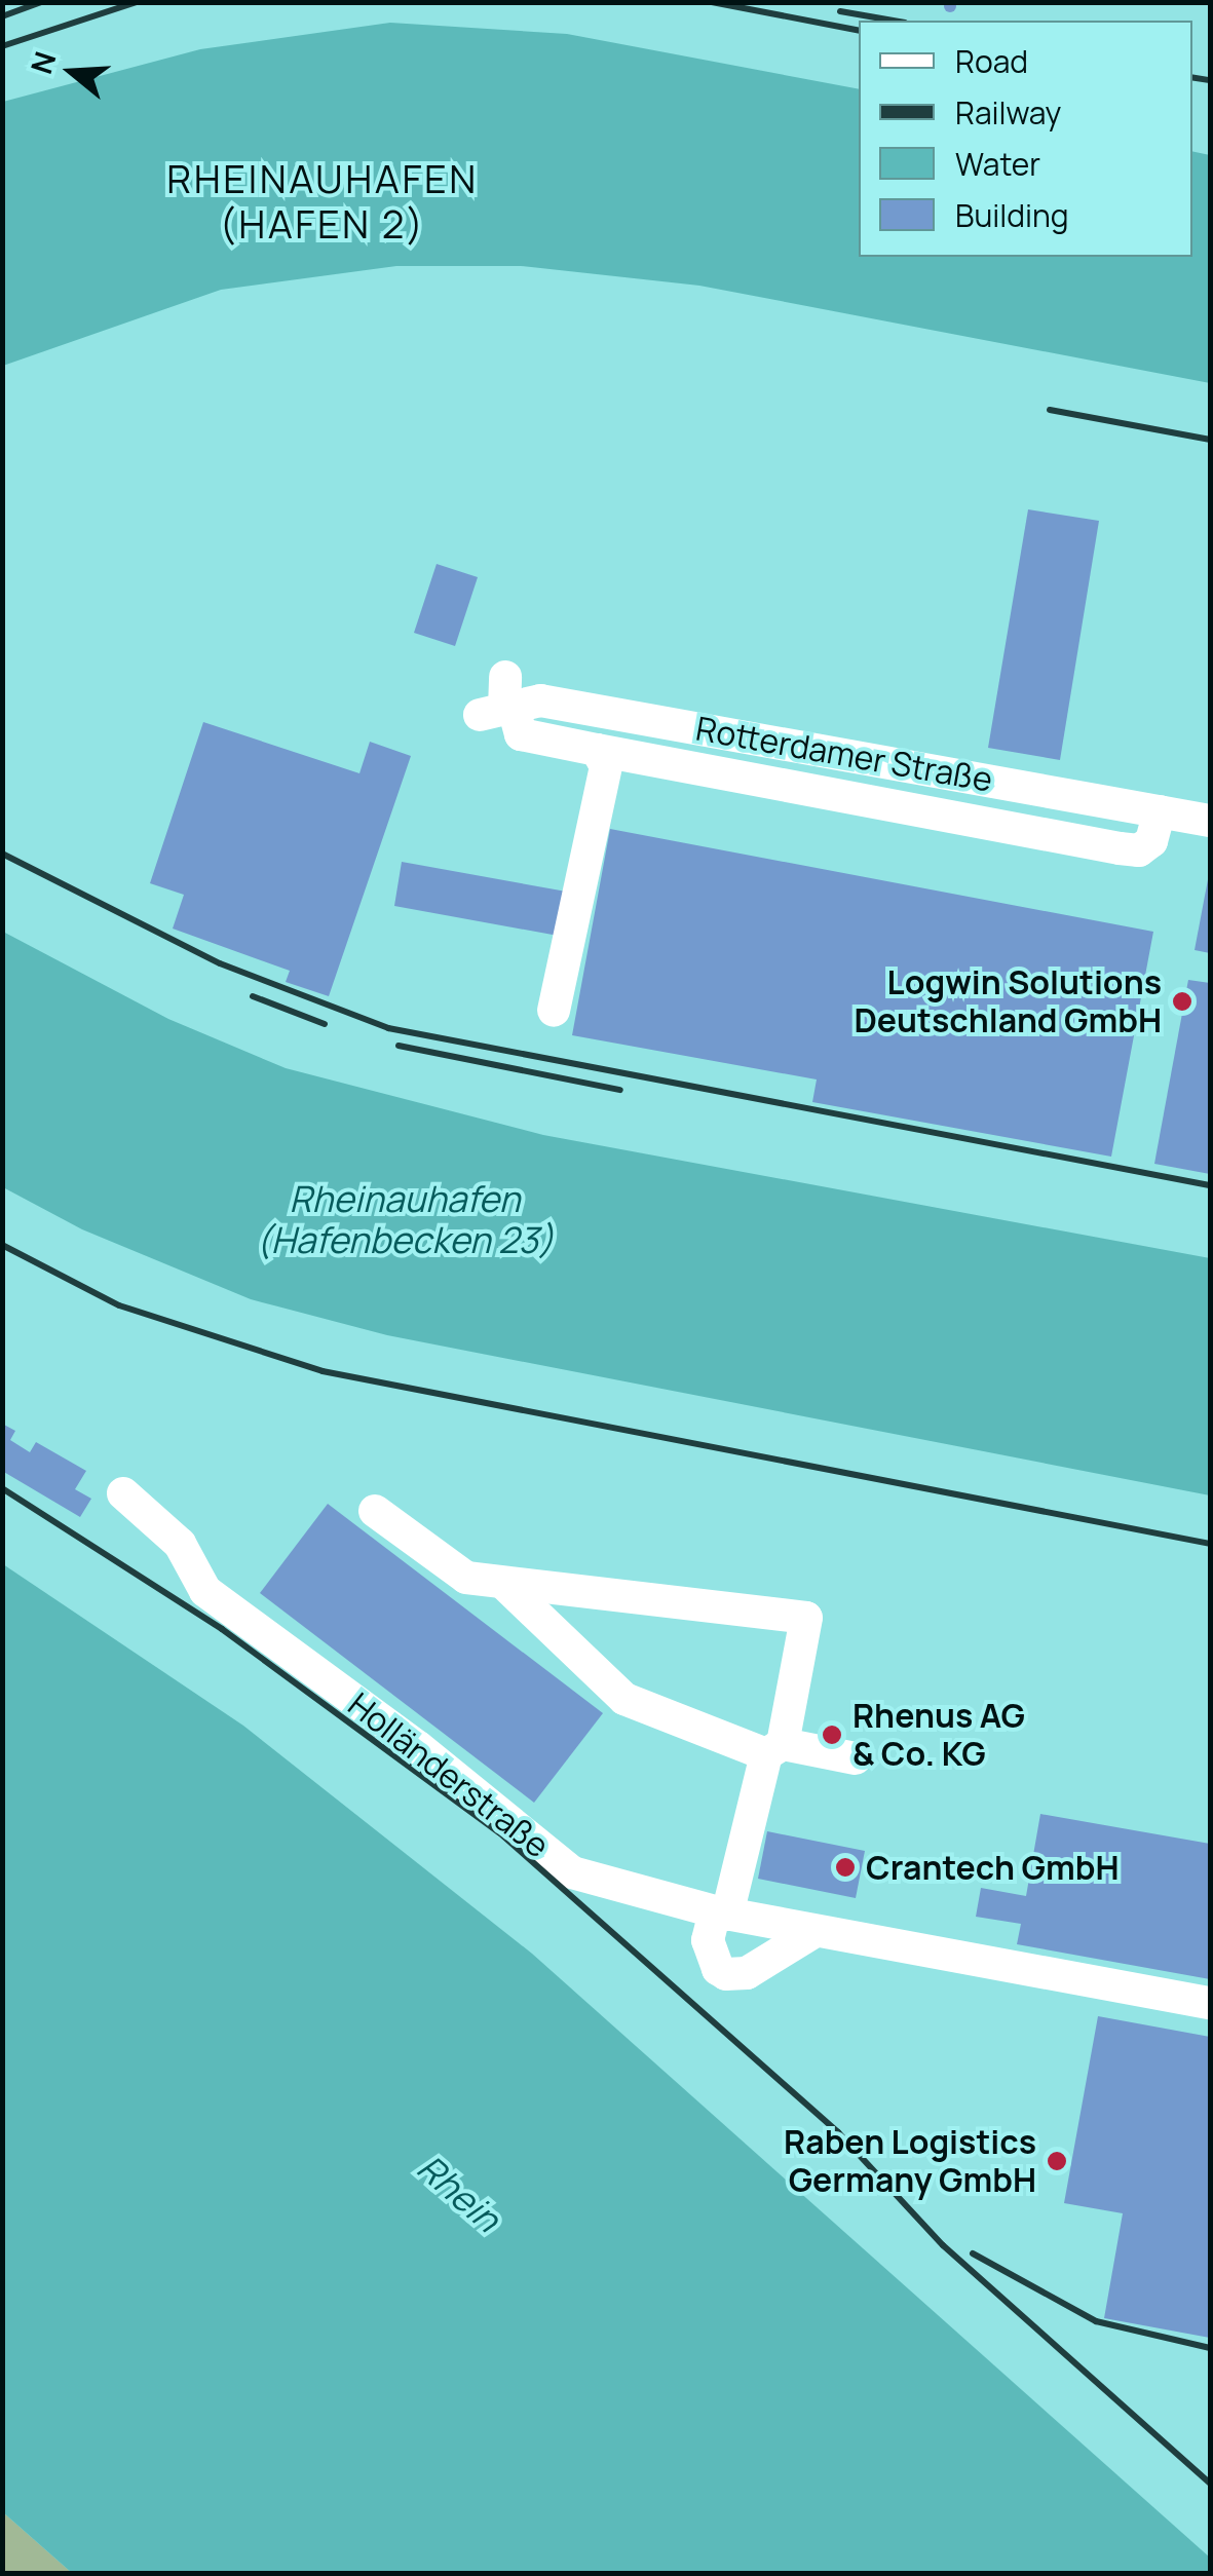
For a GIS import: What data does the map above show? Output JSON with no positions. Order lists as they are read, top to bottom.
{
  "streets": {
    "street": ["Rotterdamer Straße", "Holländerstraße"]
  },
  "districts": ["RHEINAUHAFEN (HAFEN 2)"],
  "water": ["Rheinauhafen (Hafenbecken 23)", "Rhein"],
  "places": [
    "Logwin Solutions Deutschland GmbH",
    "Rhenus AG & Co. KG",
    "Crantech GmbH",
    "Raben Logistics Germany GmbH"
  ],
  "legend": [
    "Road",
    "Railway",
    "Water",
    "Building"
  ],
  "north": "left"
}
